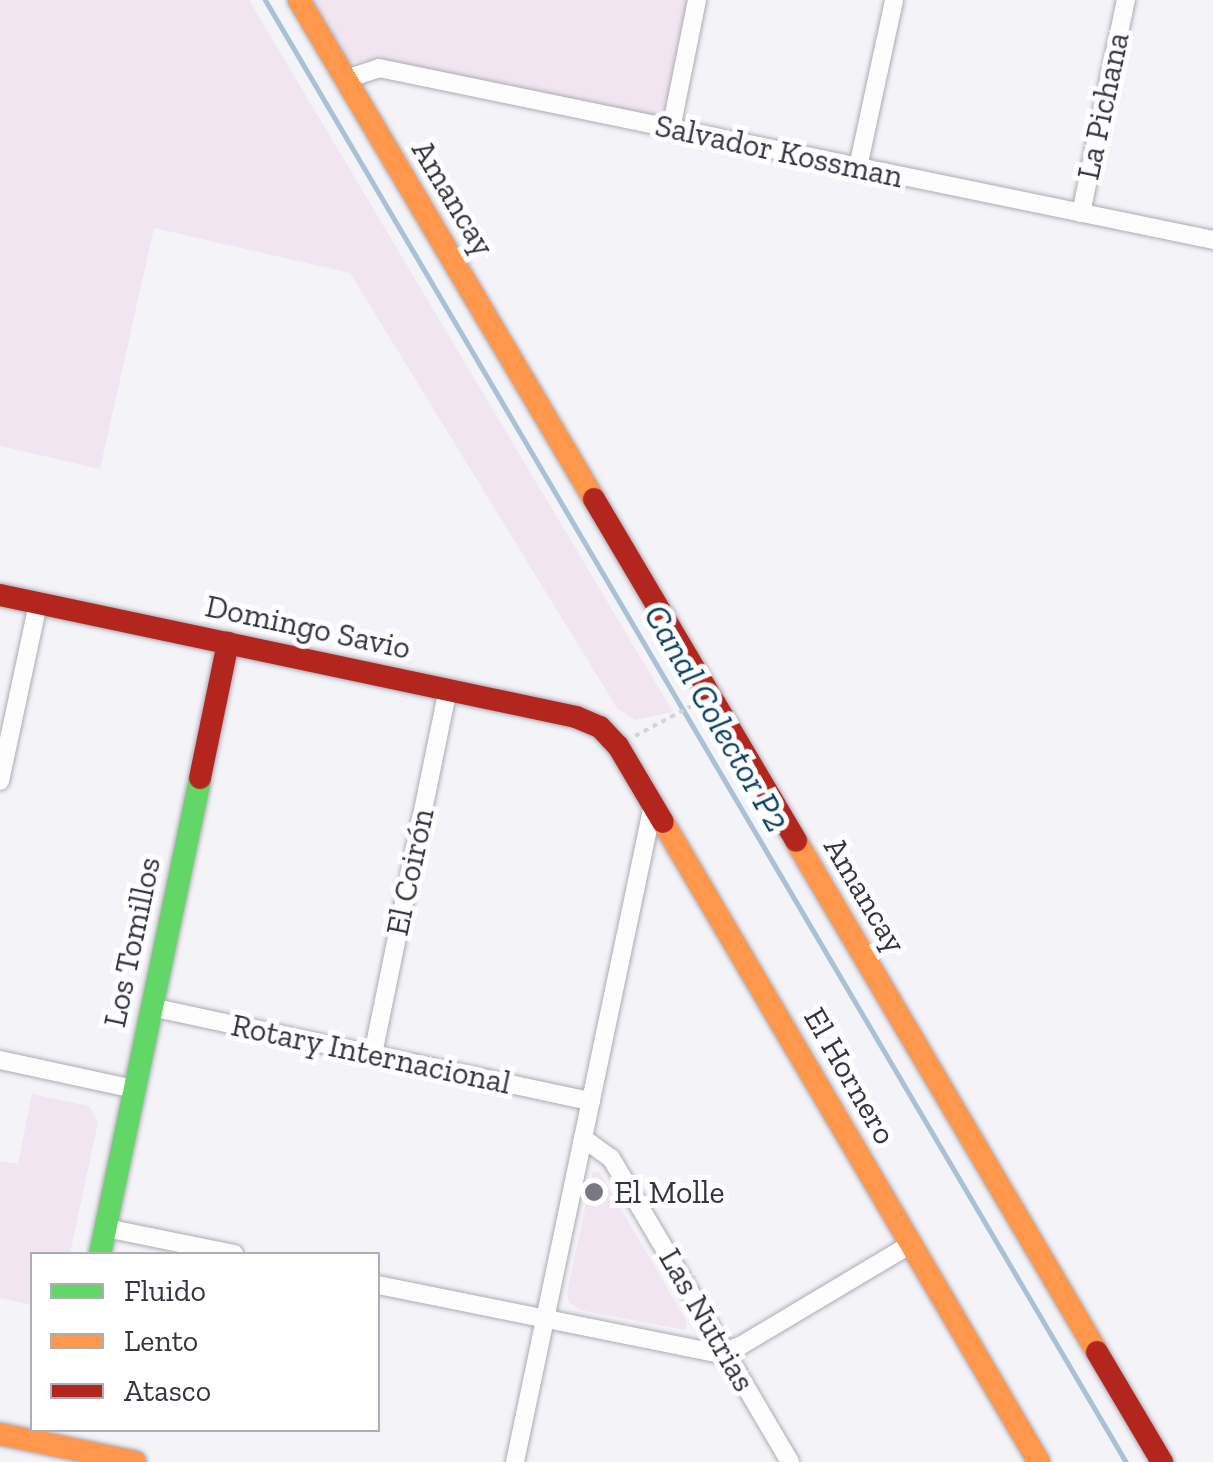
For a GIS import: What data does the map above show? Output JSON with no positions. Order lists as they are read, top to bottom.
{
  "streets": {
    "street": [
      "La Pichana",
      "Salvador Kossman",
      "Amancay",
      "Domingo Savio",
      "El Coirón",
      "Los Tomillos",
      "Rotary Internacional",
      "El Hornero",
      "Las Nutrias"
    ]
  },
  "crossings": [
    ["La Pichana", "Salvador Kossman"],
    ["Salvador Kossman", "Amancay"],
    ["Domingo Savio", "El Coirón"],
    ["Domingo Savio", "Los Tomillos"],
    ["Domingo Savio", "El Hornero"],
    ["El Coirón", "Rotary Internacional"],
    ["Los Tomillos", "Rotary Internacional"]
  ],
  "water": ["Canal Colector P2"],
  "places": ["El Molle"],
  "legend": ["Fluido", "Lento", "Atasco"]
}
